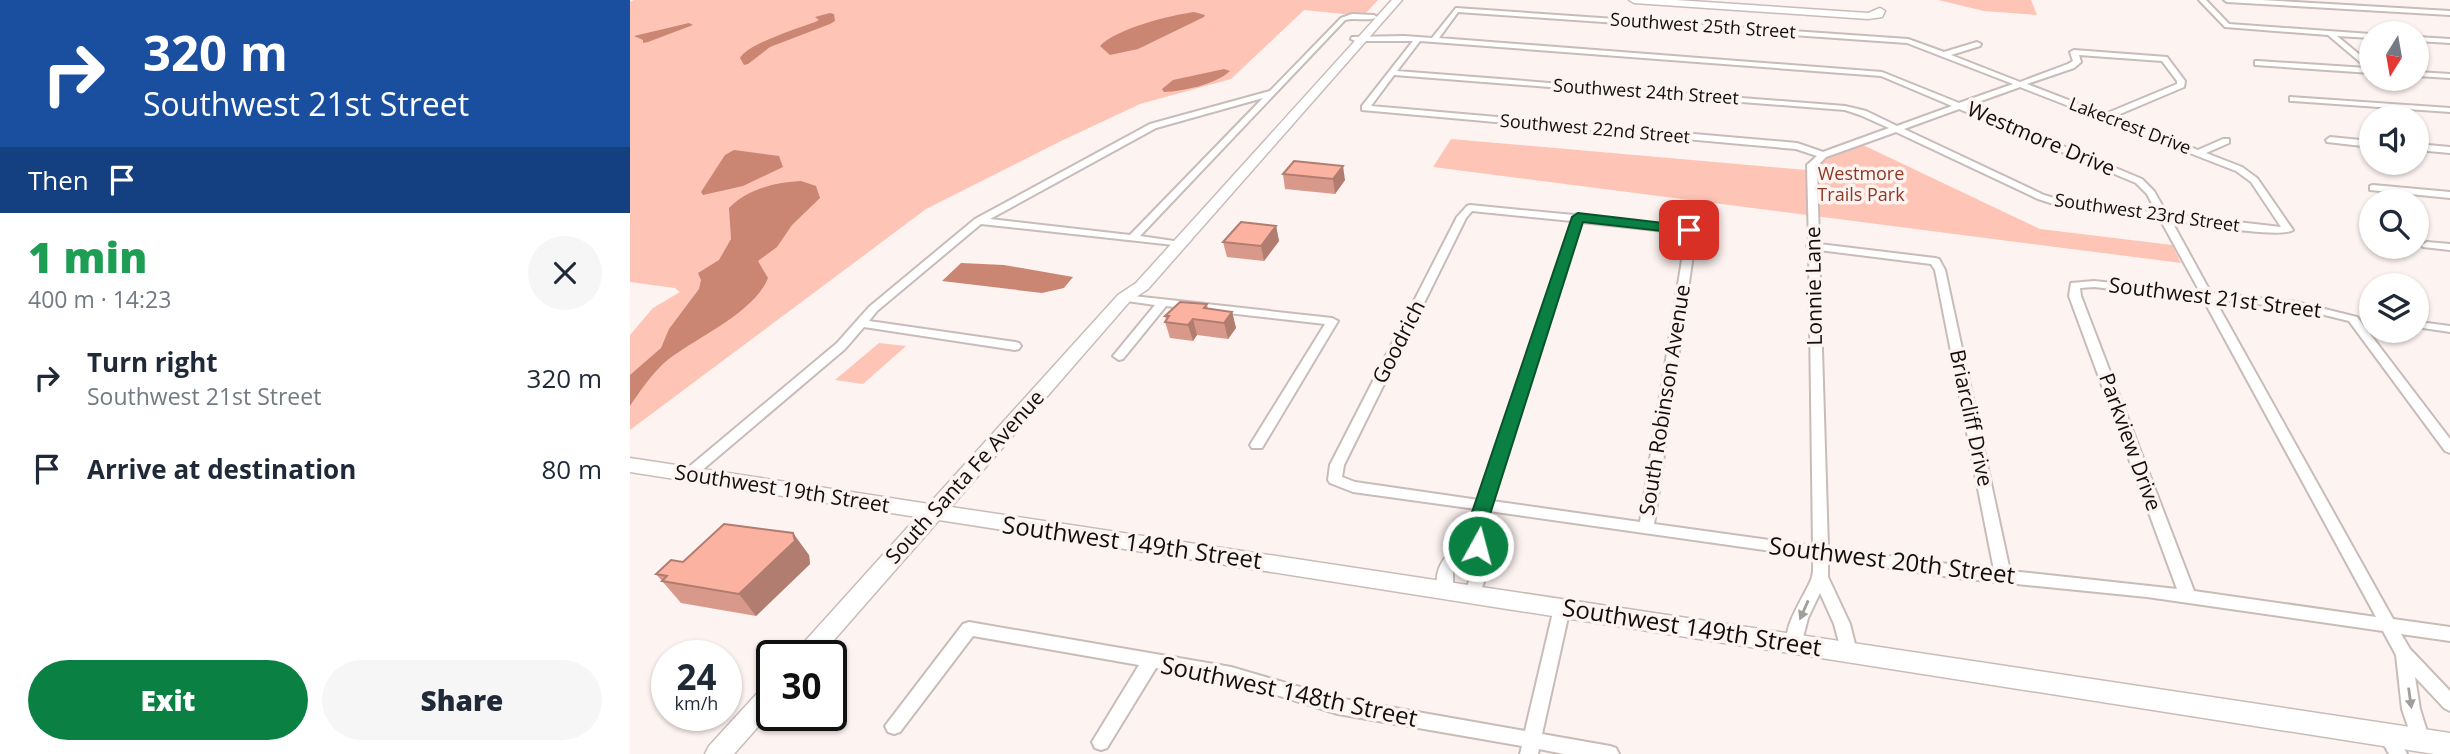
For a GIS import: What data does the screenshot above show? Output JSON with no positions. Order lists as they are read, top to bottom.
{
  "streets": {
    "main road": ["South Santa Fe Avenue", "Southwest 19th Street", "Southwest 149th Street"],
    "street": [
      "Southwest 25th Street",
      "Southwest 24th Street",
      "Lakecrest Drive",
      "Southwest 22nd Street",
      "Westmore Drive",
      "Southwest 23rd Street",
      "Lonnie Lane",
      "Southwest 21st Street",
      "Goodrich",
      "South Robinson Avenue",
      "Briarcliff Drive",
      "Parkview Drive",
      "Southwest 20th Street",
      "Southwest 148th Street"
    ]
  },
  "crossings": [
    ["Southwest 25th Street", "Lakecrest Drive"],
    ["Southwest 25th Street", "Westmore Drive"],
    ["Southwest 24th Street", "Southwest 22nd Street"],
    ["Southwest 24th Street", "Southwest 23rd Street"],
    ["Lakecrest Drive", "Southwest 23rd Street"],
    ["Southwest 22nd Street", "Lonnie Lane"],
    ["Westmore Drive", "Southwest 23rd Street"],
    ["Westmore Drive", "Southwest 21st Street"],
    ["Westmore Drive", "South Santa Fe Avenue"],
    ["Westmore Drive", "Southwest 149th Street"],
    ["Westmore Drive", "Southwest 20th Street"],
    ["Lonnie Lane", "Briarcliff Drive"],
    ["Lonnie Lane", "Southwest 149th Street"],
    ["Lonnie Lane", "Southwest 20th Street"],
    ["Southwest 21st Street", "Parkview Drive"],
    ["Goodrich", "South Robinson Avenue"],
    ["Goodrich", "Southwest 20th Street"],
    ["South Robinson Avenue", "Southwest 20th Street"],
    ["Briarcliff Drive", "Southwest 20th Street"],
    ["Parkview Drive", "Southwest 20th Street"],
    ["South Santa Fe Avenue", "Southwest 19th Street"],
    ["South Santa Fe Avenue", "Southwest 149th Street"],
    ["Southwest 19th Street", "Southwest 149th Street"]
  ],
  "parks": ["Westmore Trails Park"],
  "north": "bottom",
  "page": {
    "turn": ["320 m", "Southwest 21st Street"],
    "then": "Then",
    "heading": ["1 min", "400 m · 14:23"],
    "list": [
      {
        "name": "Turn right",
        "note": "Southwest 21st Street",
        "value": "320 m"
      },
      {
        "name": "Arrive at destination",
        "value": "80 m"
      }
    ],
    "speed": "24 km/h",
    "limit": "30",
    "buttons": ["Exit", "Share"]
  }
}
